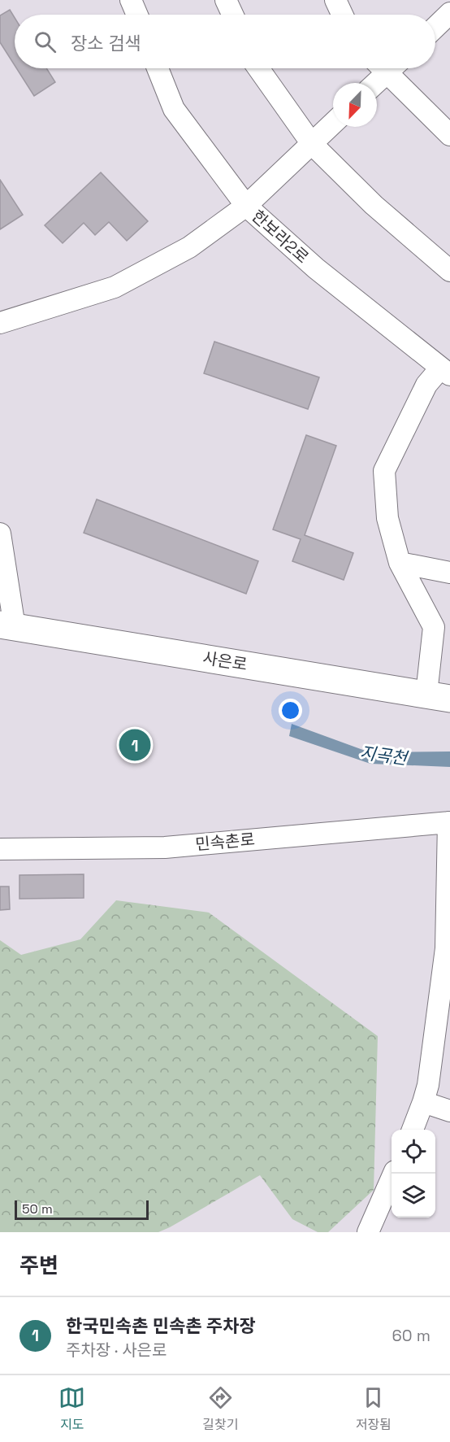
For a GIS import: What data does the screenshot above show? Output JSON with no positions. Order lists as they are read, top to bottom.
{
  "streets": {
    "main road": ["사은로"],
    "street": ["한보라2로", "민속촌로"]
  },
  "water": ["지곡천"],
  "scale_bar": "50 m",
  "north": "bottom left",
  "page": {
    "search": "장소 검색",
    "pins": "1",
    "scale": "50 m",
    "heading": "주변",
    "list": [
      {
        "mark": "1",
        "name": "한국민속촌 민속촌 주차장",
        "note": "주차장 · 사은로",
        "value": "60 m"
      }
    ],
    "nav": ["지도", "길찾기", "저장됨"]
  }
}
